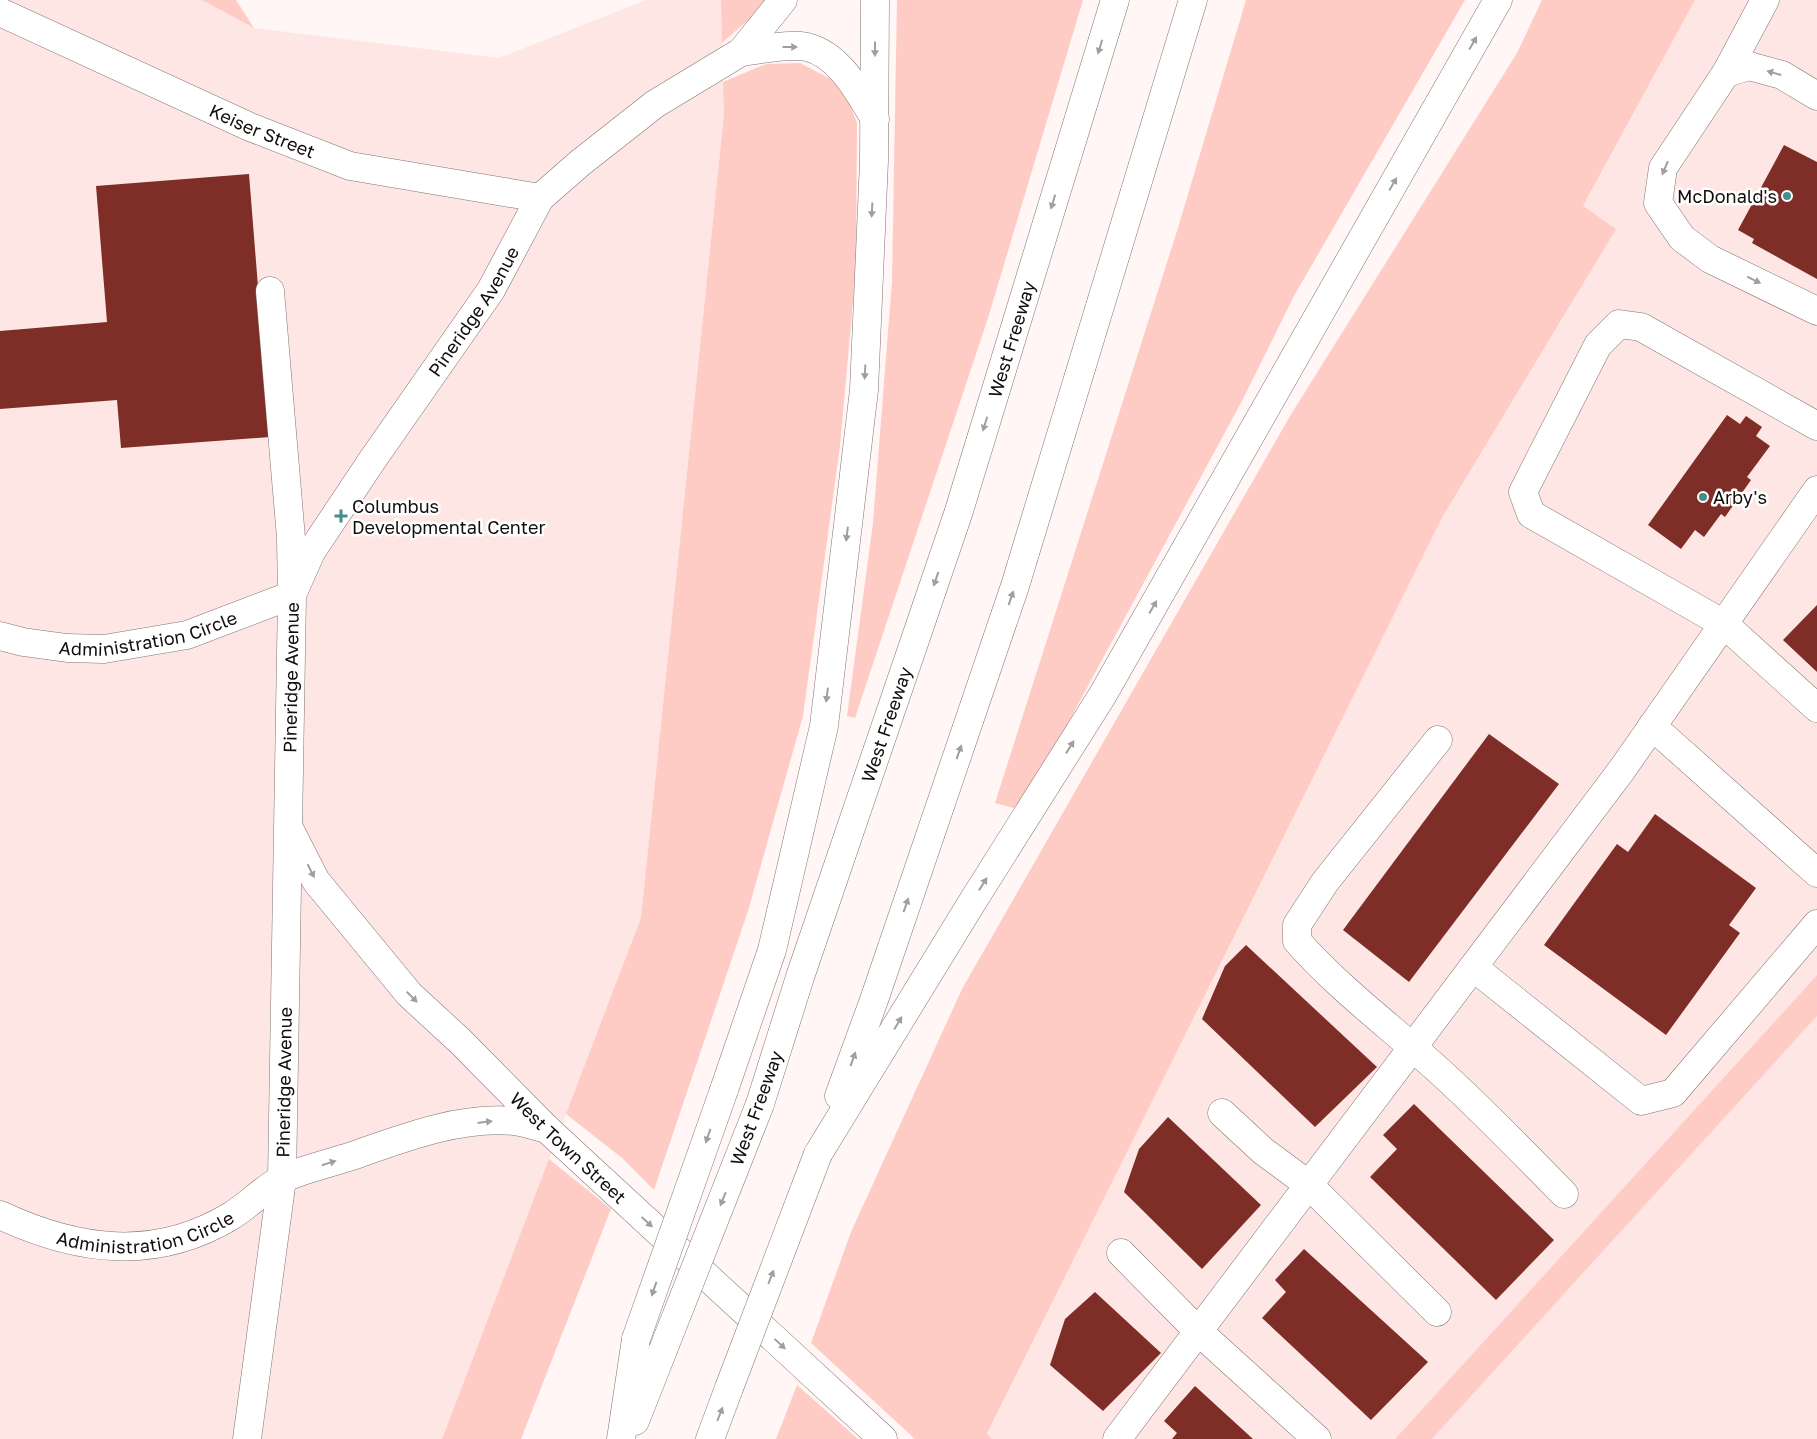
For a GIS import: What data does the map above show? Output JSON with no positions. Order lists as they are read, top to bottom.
{
  "streets": {
    "main road": [
      "Keiser Street",
      "Pineridge Avenue",
      "West Freeway",
      "Administration Circle",
      "West Town Street"
    ]
  },
  "crossings": [
    ["Keiser Street", "Pineridge Avenue"],
    ["Pineridge Avenue", "Administration Circle"],
    ["Pineridge Avenue", "West Town Street"]
  ],
  "one_way": ["West Town Street"],
  "places": {
    "other": ["McDonald's", "Arby's"],
    "health": ["Columbus Developmental Center"]
  }
}
